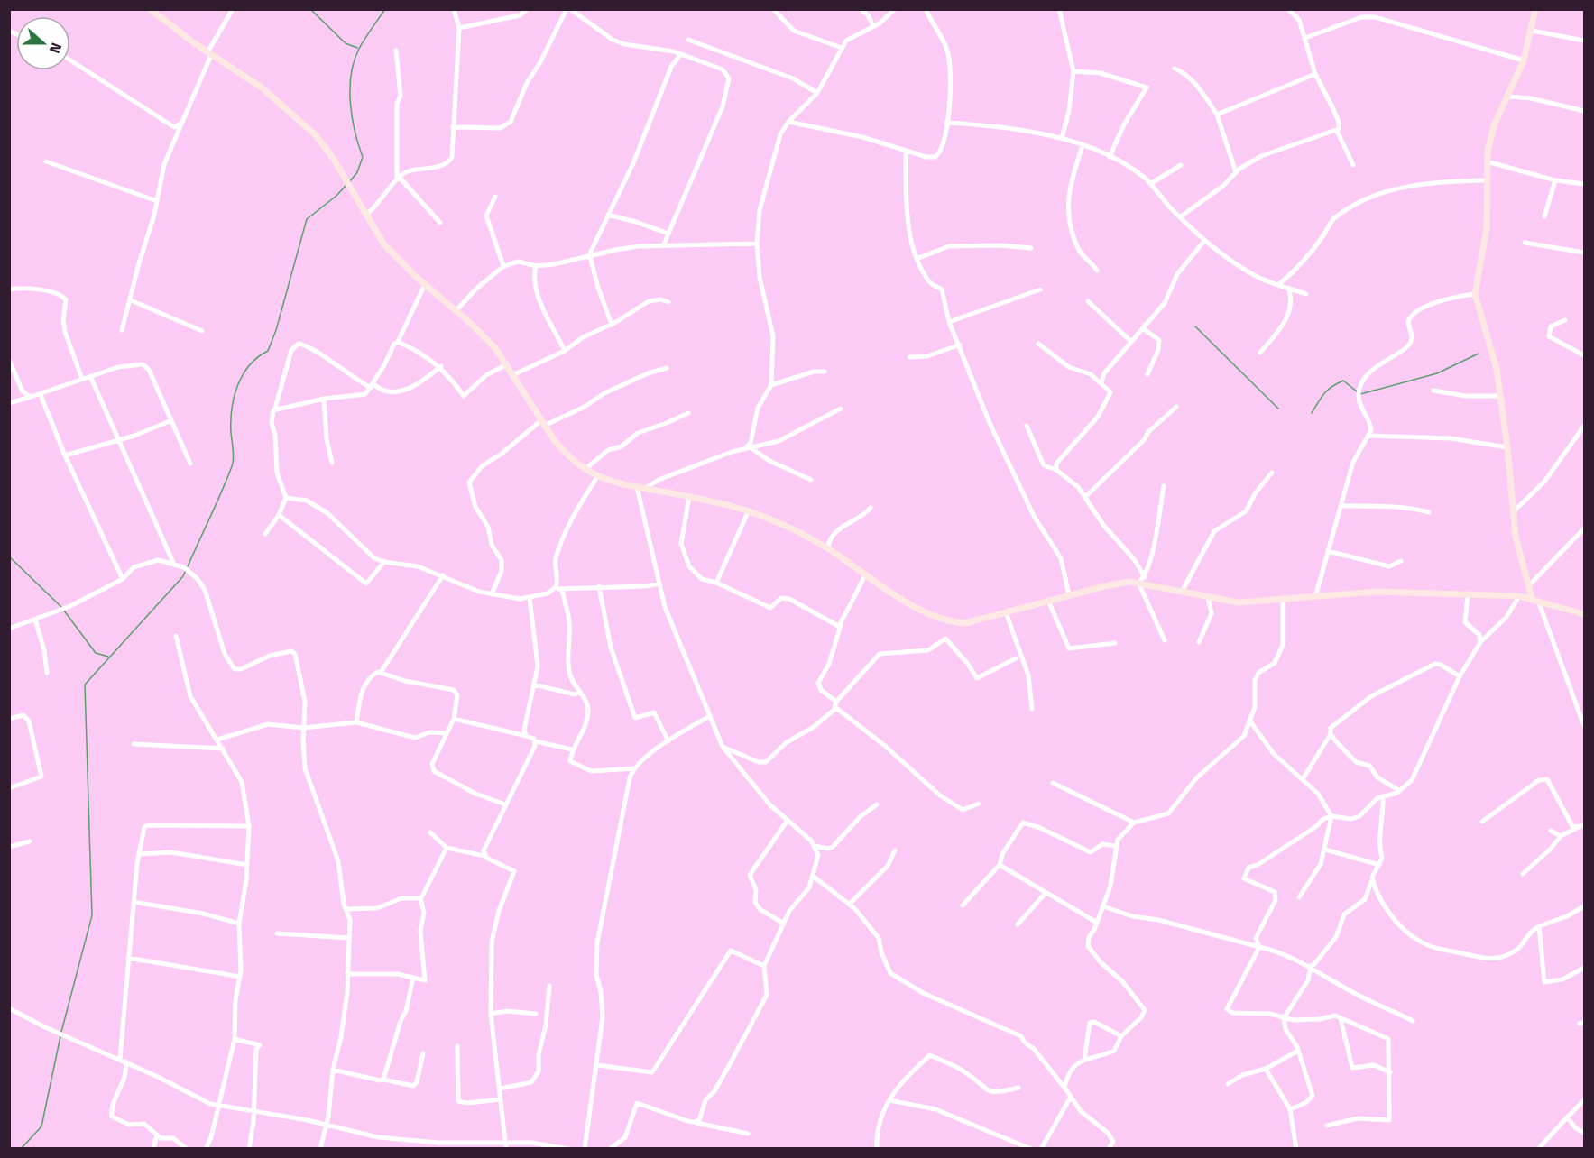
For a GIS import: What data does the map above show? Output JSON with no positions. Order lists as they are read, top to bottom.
{
  "north": "right"
}
